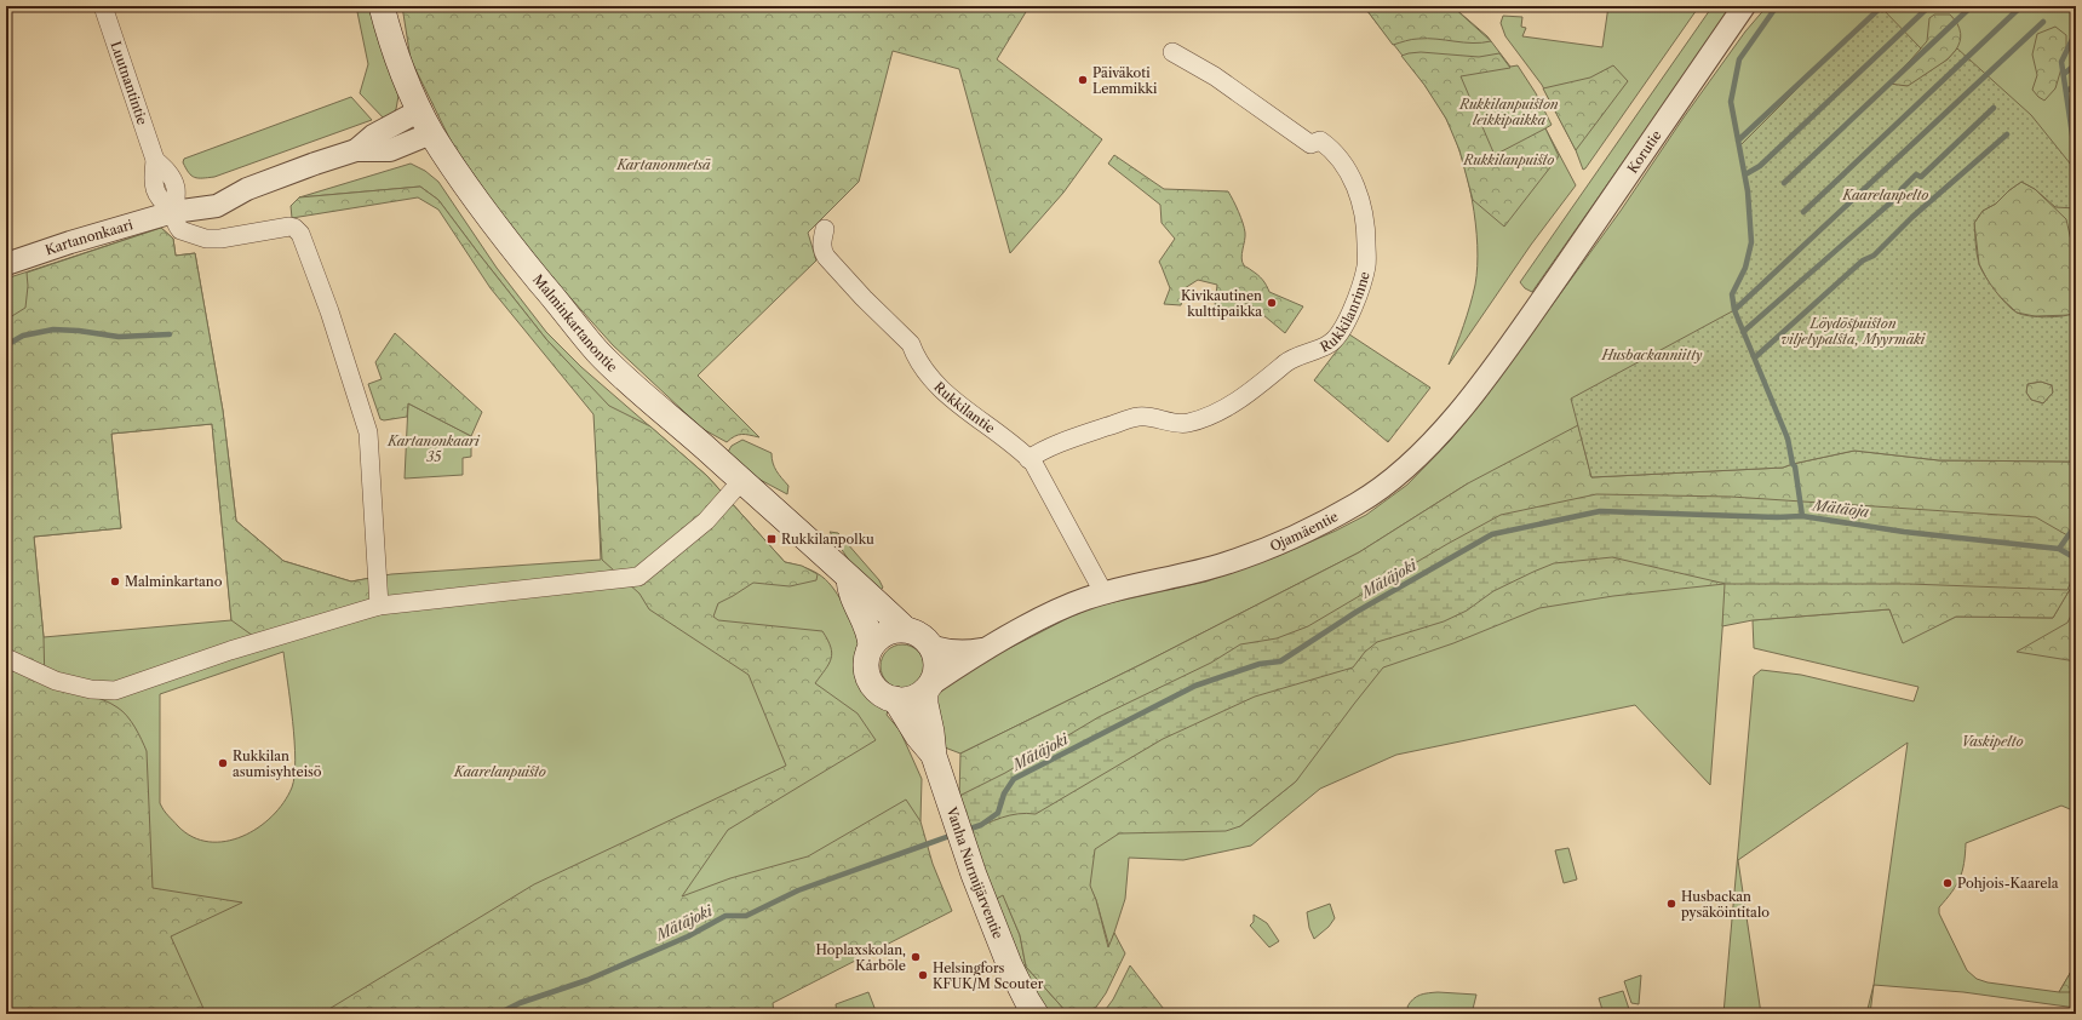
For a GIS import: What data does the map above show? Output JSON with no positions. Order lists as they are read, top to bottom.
{
  "streets": {
    "main road": ["Malminkartanontie", "Vanha Nurmijärventie"],
    "street": [
      "Luutnantintie",
      "Korutie",
      "Kartanonkaari",
      "Rukkilanrinne",
      "Rukkilantie",
      "Ojamäentie"
    ]
  },
  "crossings": [
    ["Luutnantintie", "Kartanonkaari"],
    ["Korutie", "Ojamäentie"],
    ["Kartanonkaari", "Malminkartanontie"],
    ["Rukkilanrinne", "Rukkilantie"],
    ["Malminkartanontie", "Ojamäentie"],
    ["Malminkartanontie", "Vanha Nurmijärventie"],
    ["Rukkilantie", "Ojamäentie"],
    ["Ojamäentie", "Vanha Nurmijärventie"]
  ],
  "water": ["Mätäoja", "Mätäjoki"],
  "parks": [
    "Rukkilanpuiston leikkipaikka",
    "Rukkilanpuisto",
    "Kartanonmetsä",
    "Kaarelanpelto",
    "Löydöspuiston viljelypalsta, Myyrmäki",
    "Husbackanniitty",
    "Kartanonkaari 35",
    "Vaskipelto",
    "Kaarelanpuisto"
  ],
  "places": {
    "other": [
      "Päiväkoti Lemmikki",
      "Kivikautinen kulttipaikka",
      "Malminkartano",
      "Rukkilan asumisyhteisö",
      "Pohjois-Kaarela",
      "Husbackan pysäköintitalo",
      "Hoplaxskolan, Kårböle",
      "Helsingfors KFUK/M Scouter"
    ],
    "transit": ["Rukkilanpolku"]
  }
}
